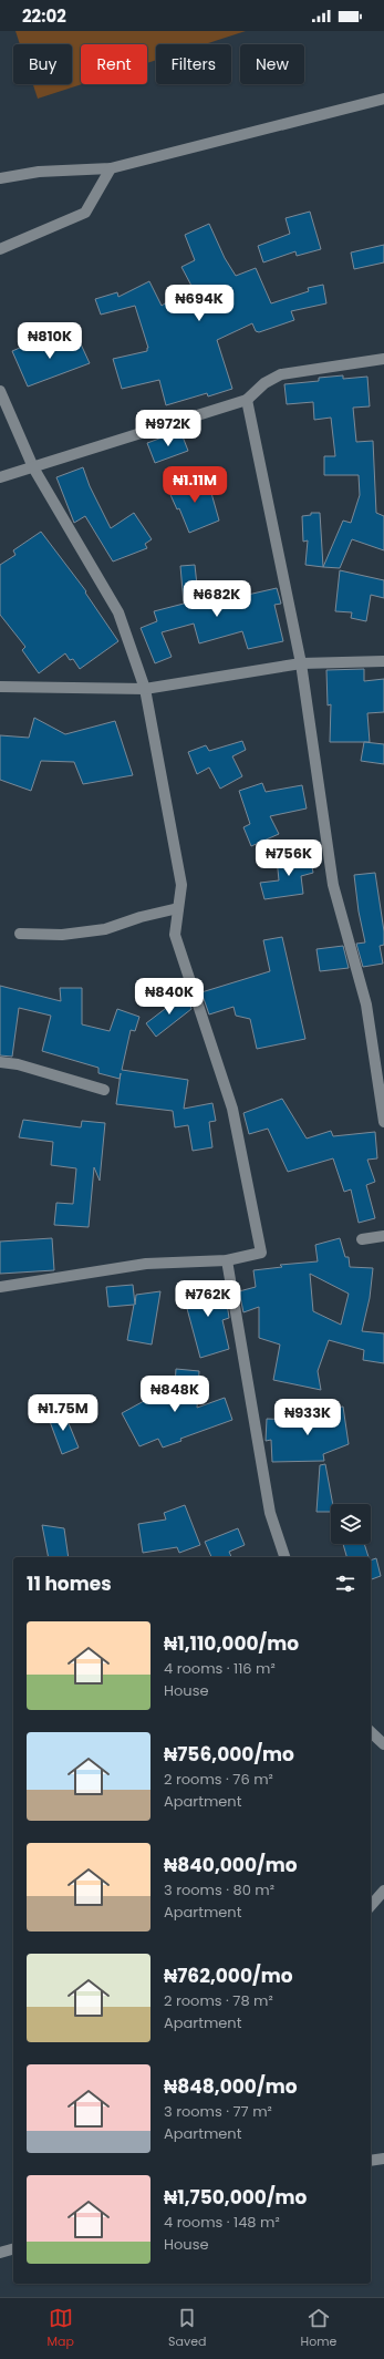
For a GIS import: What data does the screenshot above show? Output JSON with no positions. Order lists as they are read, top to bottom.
{
  "page": {
    "status": "22:02",
    "chip": [
      "Buy",
      "Rent",
      "Filters",
      "New"
    ],
    "price": [
      "₦694K",
      "₦810K",
      "₦972K",
      "₦1.11M",
      "₦682K",
      "₦756K",
      "₦840K",
      "₦762K",
      "₦848K",
      "₦1.75M",
      "₦933K"
    ],
    "heading": "11 homes",
    "list": [
      {
        "name": "₦1,110,000/mo",
        "note": "4 rooms · 116 m² · House"
      },
      {
        "name": "₦756,000/mo",
        "note": "2 rooms · 76 m² · Apartment"
      },
      {
        "name": "₦840,000/mo",
        "note": "3 rooms · 80 m² · Apartment"
      },
      {
        "name": "₦762,000/mo",
        "note": "2 rooms · 78 m² · Apartment"
      },
      {
        "name": "₦848,000/mo",
        "note": "3 rooms · 77 m² · Apartment"
      },
      {
        "name": "₦1,750,000/mo",
        "note": "4 rooms · 148 m² · House"
      }
    ],
    "tabs": ["Map", "Saved", "Home"]
  }
}
